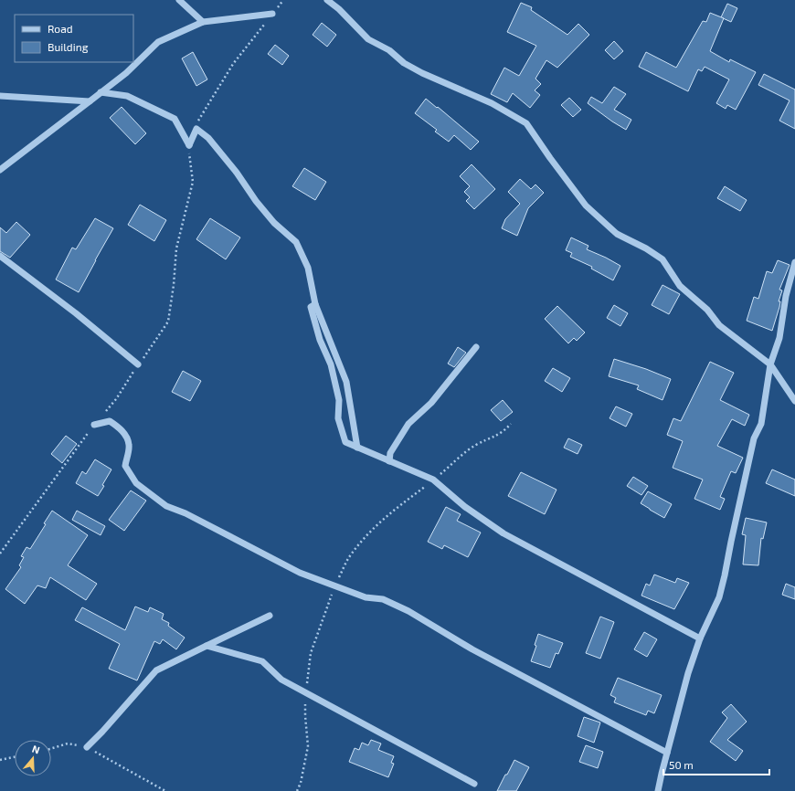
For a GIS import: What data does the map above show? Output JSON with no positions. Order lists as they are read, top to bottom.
{
  "legend": ["Road", "Building"],
  "scale_bar": "50 m",
  "north": "top"
}
